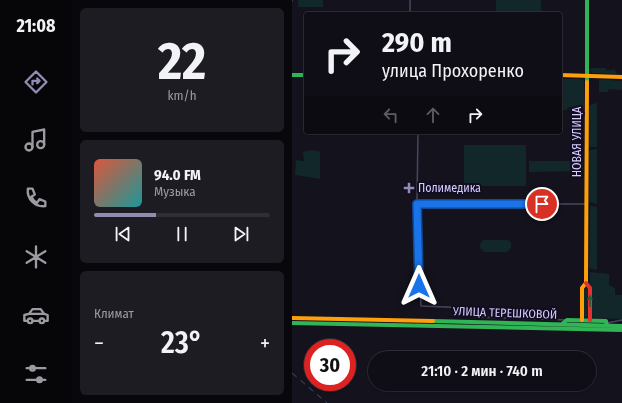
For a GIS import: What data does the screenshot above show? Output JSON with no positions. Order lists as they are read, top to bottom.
{
  "streets": {
    "main road": ["НОВАЯ УЛИЦА", "УЛИЦА ТЕРЕШКОВОЙ"]
  },
  "places": {
    "health": ["Полимедика"]
  },
  "page": {
    "tabs": "21:08",
    "tile": [
      ["22", "km/h"],
      "Климат"
    ],
    "turn": ["290 m", "улица Прохоренко"],
    "song": ["94.0 FM", "Музыка"],
    "heat": ["−", "23°", "+"],
    "limit": "30",
    "trip": "21:10 · 2 мин · 740 m"
  }
}
